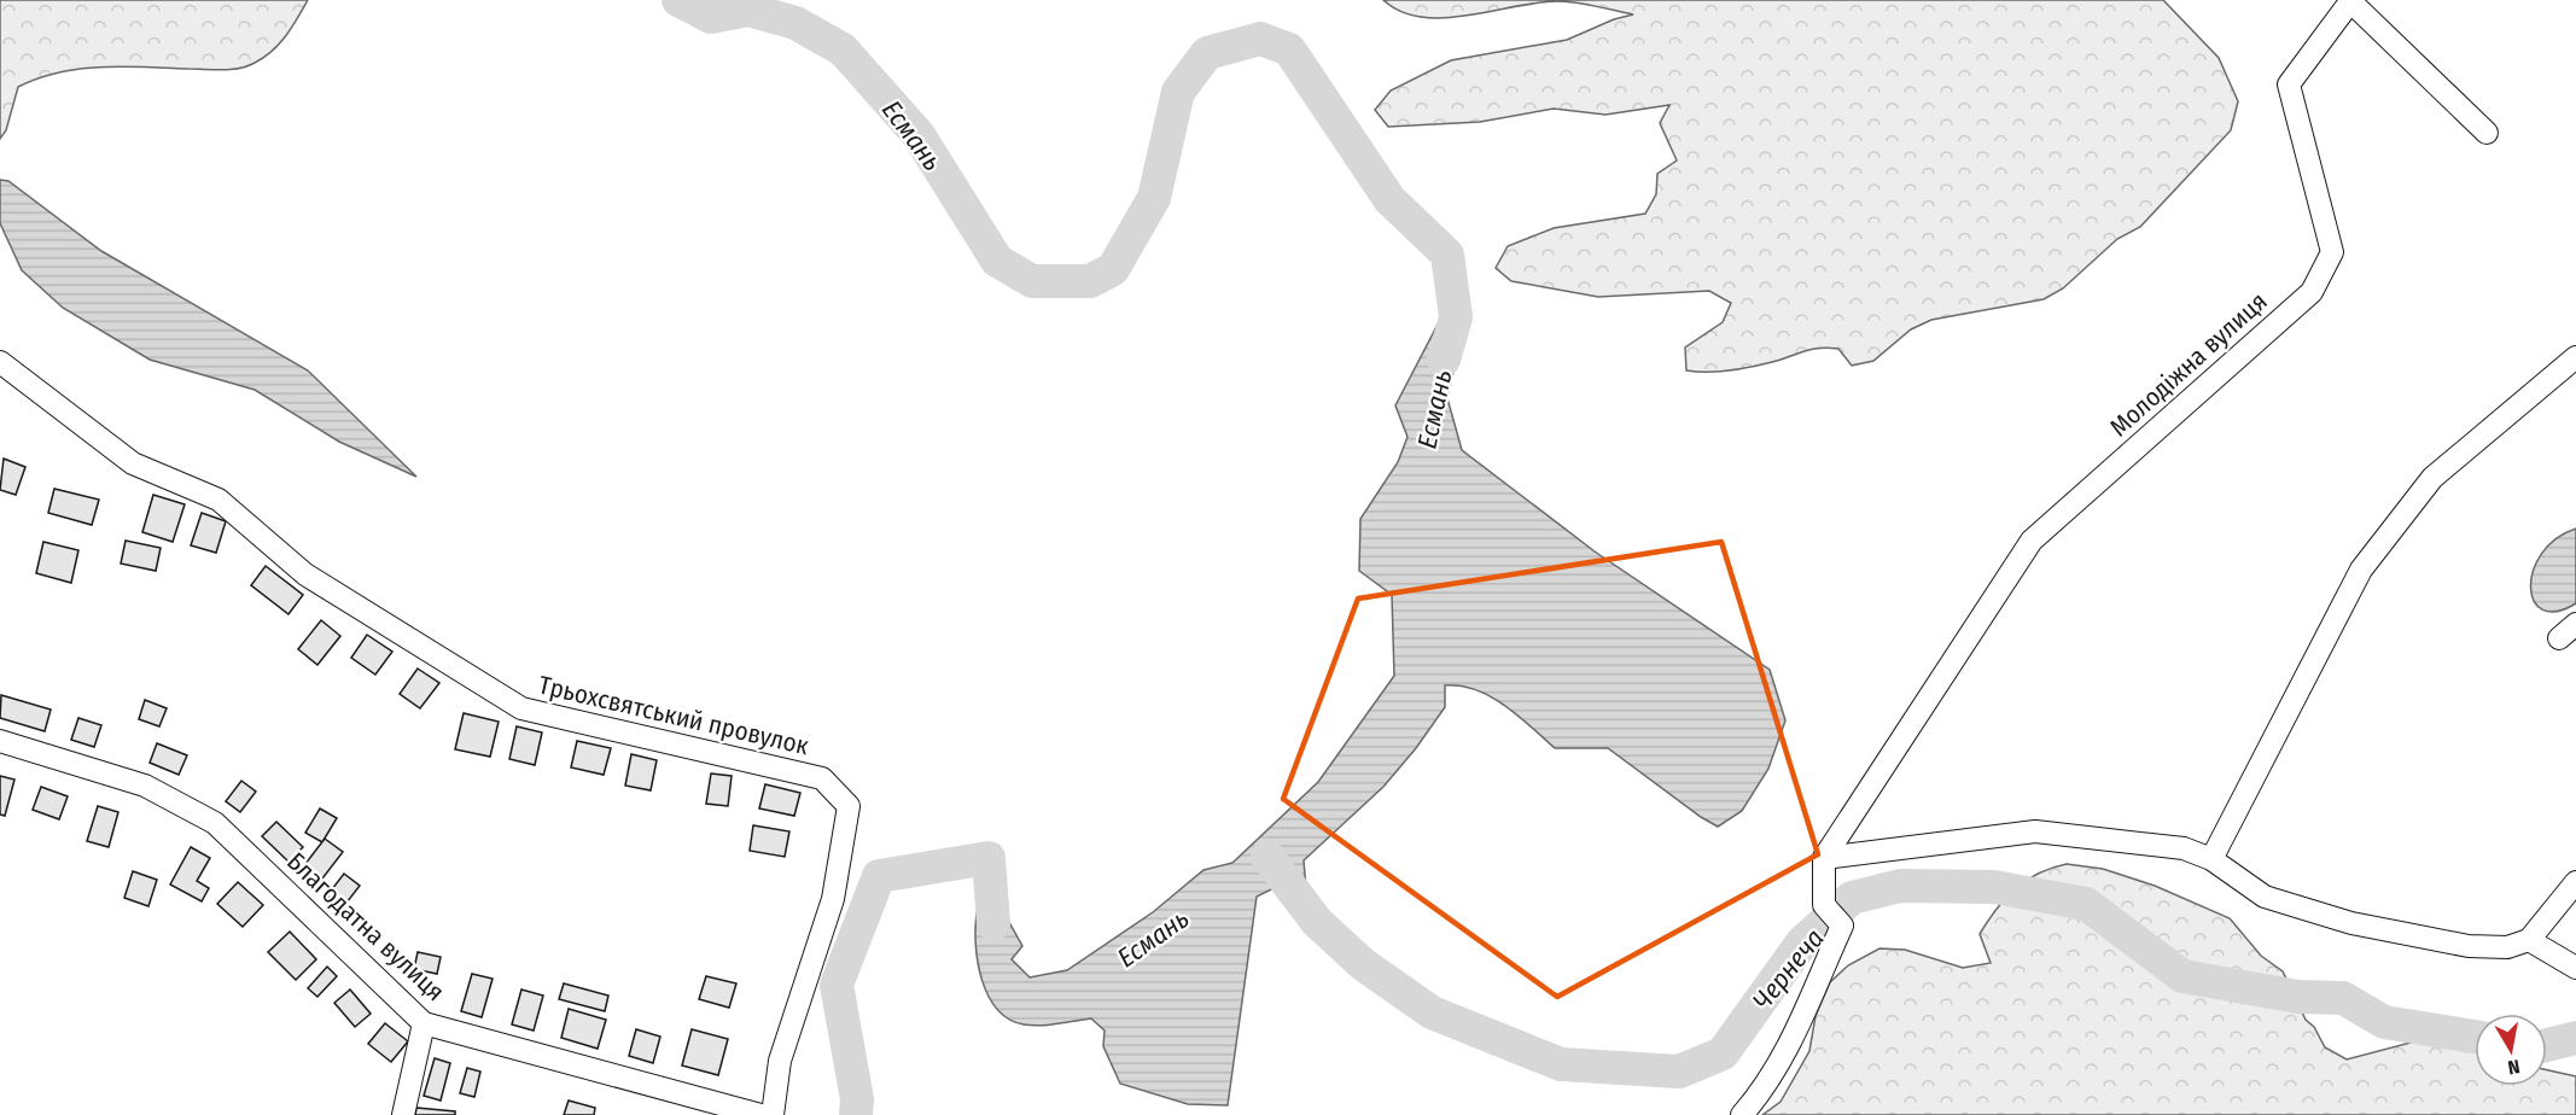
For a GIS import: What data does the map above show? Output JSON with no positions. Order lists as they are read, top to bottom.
{
  "streets": {
    "street": ["Молодіжна вулиця", "Трьохсвятський провулок", "Благодатна вулиця"]
  },
  "water": ["Есмань", "Чернеча"],
  "north": "bottom"
}
